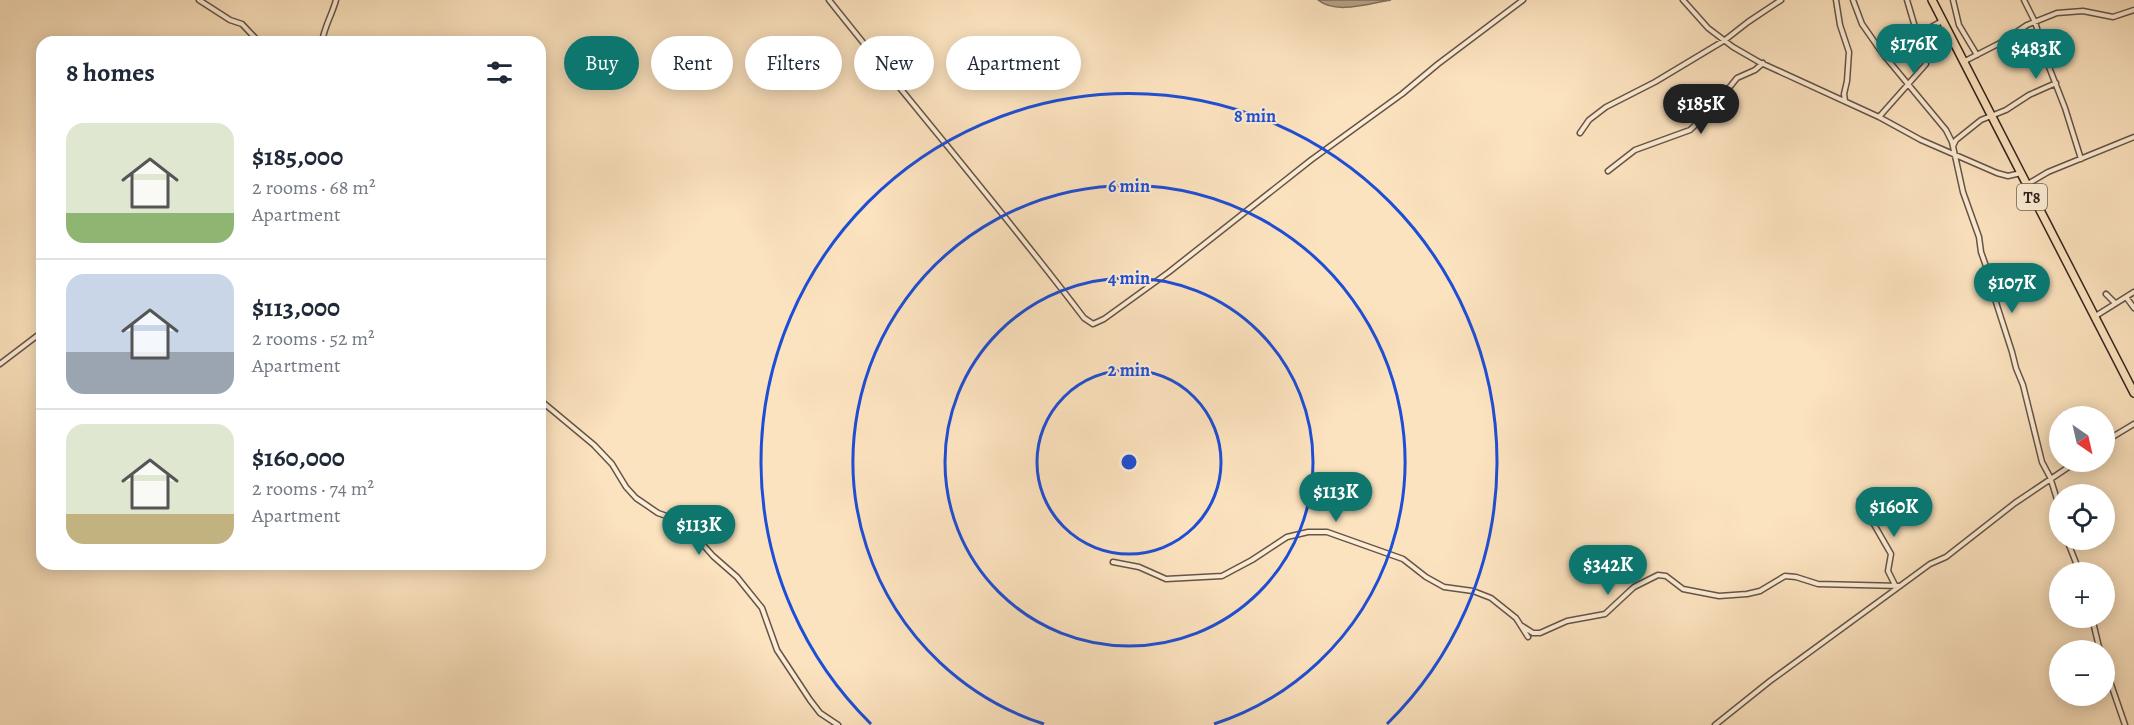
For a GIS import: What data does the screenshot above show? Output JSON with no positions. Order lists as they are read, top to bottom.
{
  "streets": {
    "highway": ["T8"]
  },
  "north": "bottom right",
  "page": {
    "price": [
      "$176K",
      "$483K",
      "$185K",
      "$107K",
      "$113K",
      "$160K",
      "$113K",
      "$342K"
    ],
    "chip": [
      "Buy",
      "Rent",
      "Filters",
      "New",
      "Apartment"
    ],
    "heading": "8 homes",
    "list": [
      {
        "name": "$185,000",
        "note": "2 rooms · 68 m² · Apartment"
      },
      {
        "name": "$113,000",
        "note": "2 rooms · 52 m² · Apartment"
      },
      {
        "name": "$160,000",
        "note": "2 rooms · 74 m² · Apartment"
      }
    ],
    "map_buttons": ["+", "−"]
  },
  "rings": [
    "8 min",
    "6 min",
    "4 min",
    "2 min"
  ]
}
